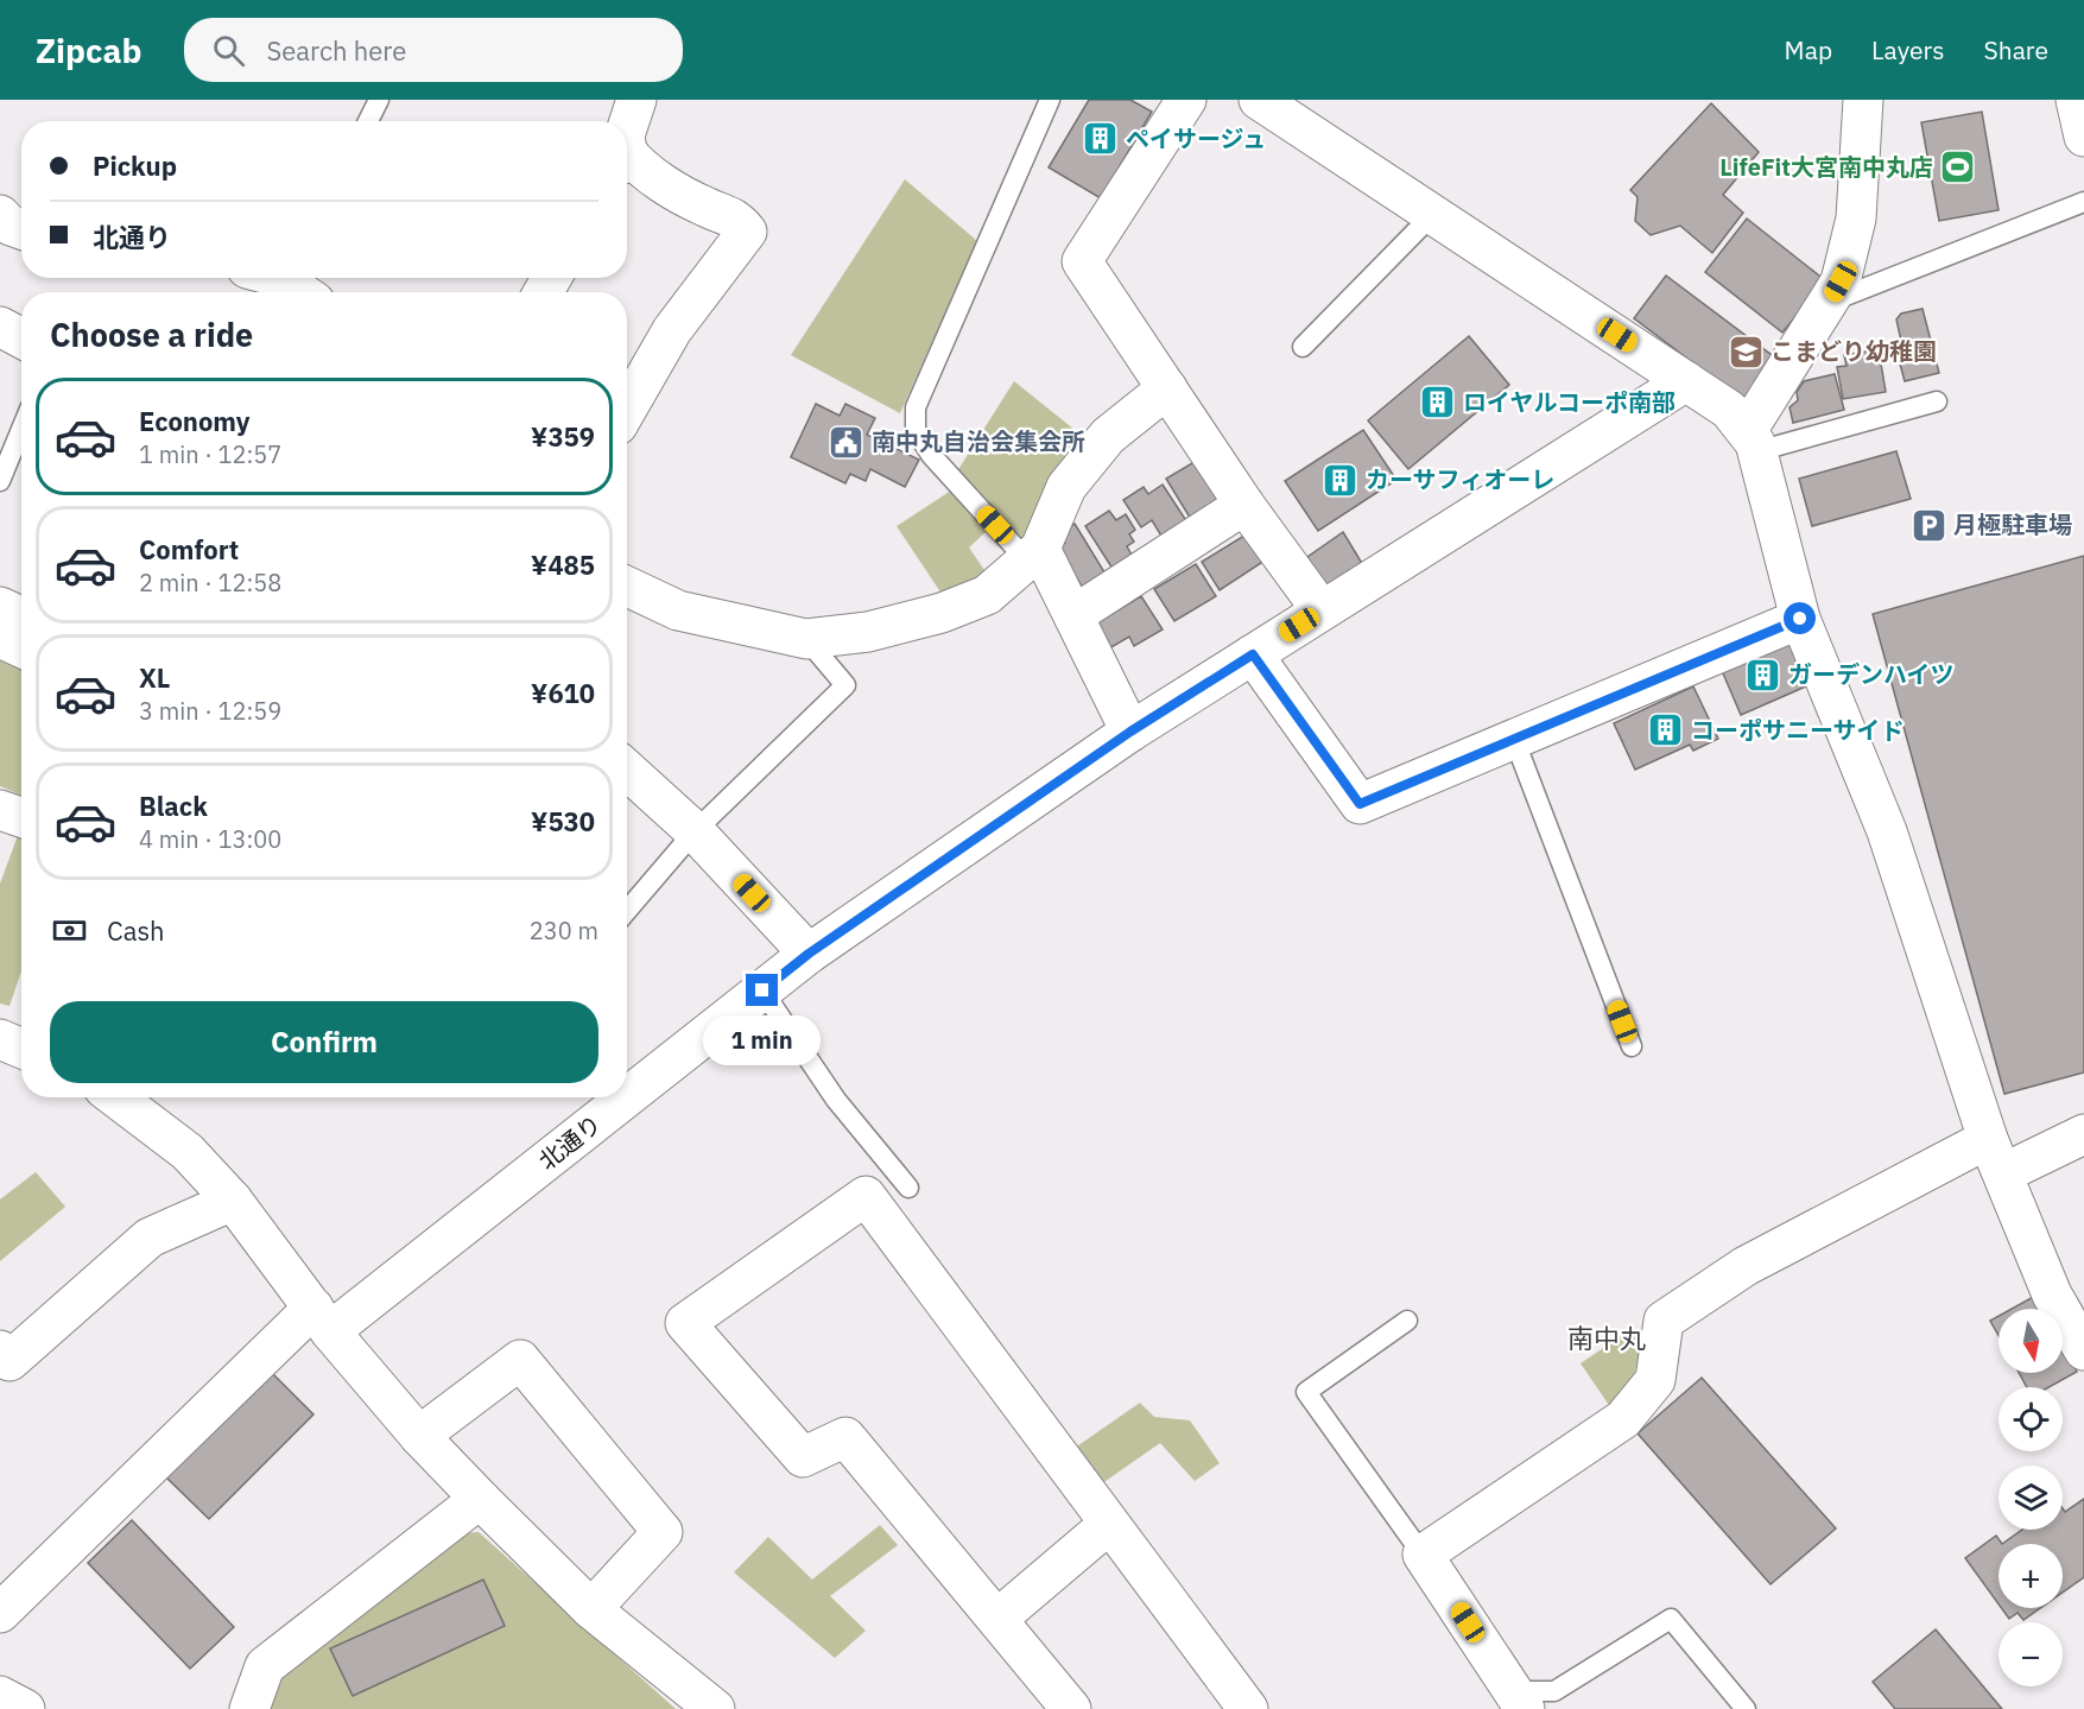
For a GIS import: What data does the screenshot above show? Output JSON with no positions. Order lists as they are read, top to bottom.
{
  "streets": {
    "street": ["北通り"]
  },
  "districts": ["南中丸"],
  "places": {
    "building": [
      "ペイサージュ",
      "ロイヤルコーポ南部",
      "カーサフィオーレ",
      "ガーデンハイツ",
      "コーポサニーサイド"
    ],
    "sports": ["LifeFit大宮南中丸店"],
    "school or university": ["こまどり幼稚園"],
    "public building": ["南中丸自治会集会所"],
    "parking": ["月極駐車場"]
  },
  "north": "bottom",
  "page": {
    "header": "Zipcab",
    "search": "Search here",
    "nav": ["Map", "Layers", "Share"],
    "banner": ["Pickup", "北通り"],
    "heading": "Choose a ride",
    "list": [
      {
        "name": "Economy",
        "note": "1 min · 12:57",
        "value": "¥359"
      },
      {
        "name": "Comfort",
        "note": "2 min · 12:58",
        "value": "¥485"
      },
      {
        "name": "XL",
        "note": "3 min · 12:59",
        "value": "¥610"
      },
      {
        "name": "Black",
        "note": "4 min · 13:00",
        "value": "¥530"
      }
    ],
    "pay": ["Cash", "230 m"],
    "buttons": "Confirm",
    "bubble": "1 min",
    "map_buttons": ["+", "−"]
  }
}
